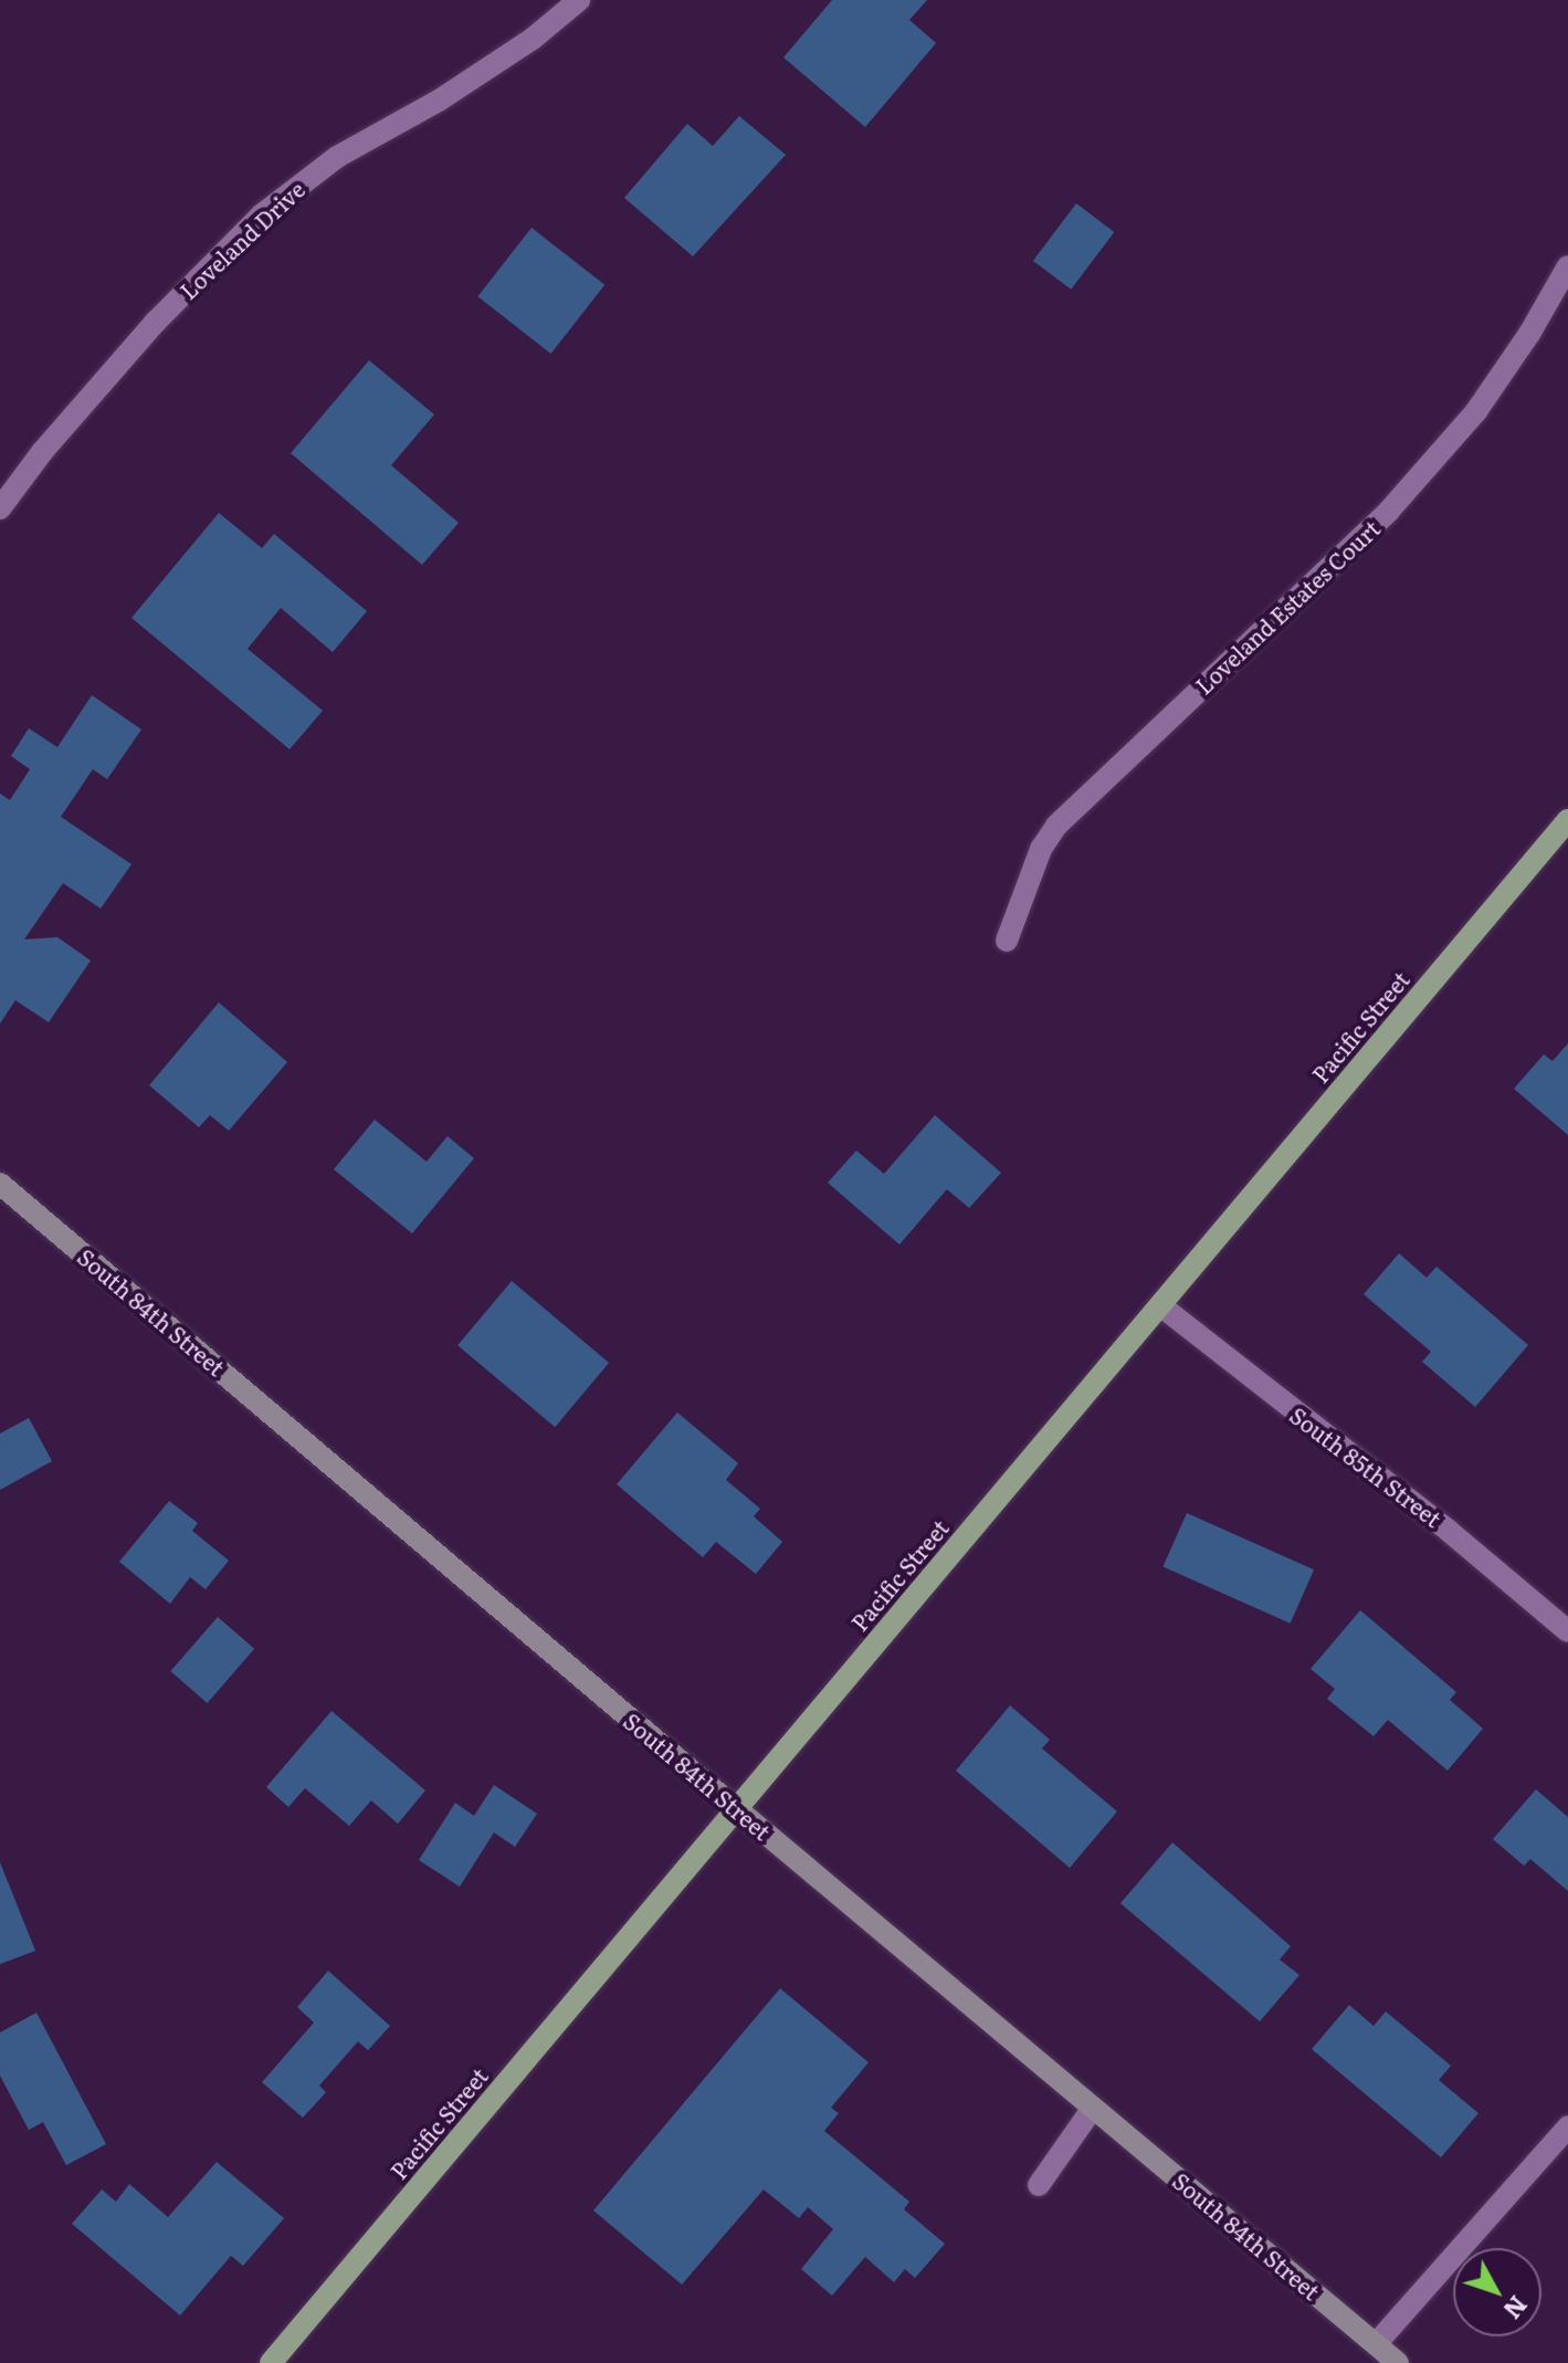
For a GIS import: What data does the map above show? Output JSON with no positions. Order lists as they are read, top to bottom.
{
  "streets": {
    "main road": ["Pacific Street", "South 84th Street"],
    "street": ["Loveland Drive", "Loveland Estates Court", "South 85th Street"]
  },
  "crossings": [
    ["Pacific Street", "South 84th Street"],
    ["Pacific Street", "South 85th Street"]
  ],
  "north": "bottom right"
}
